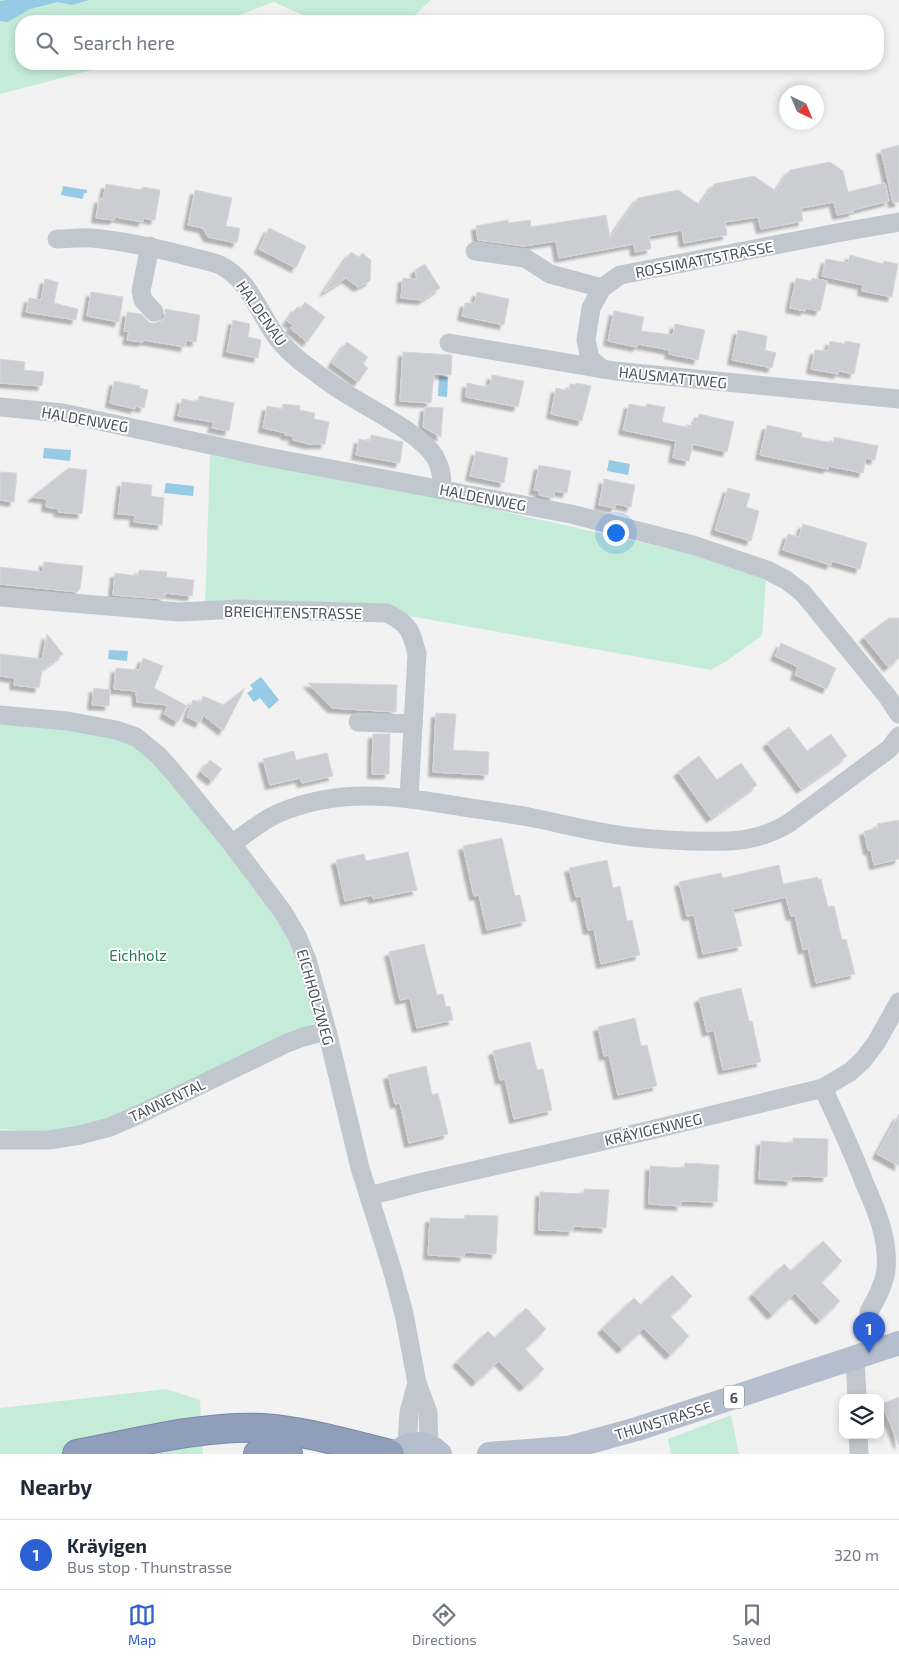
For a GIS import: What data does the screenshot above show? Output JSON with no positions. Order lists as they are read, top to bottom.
{
  "streets": {
    "main road": ["6", "THUNSTRASSE"],
    "street": [
      "ROSSIMATTSTRASSE",
      "HALDENAU",
      "HAUSMATTWEG",
      "HALDENWEG",
      "BREICHTENSTRASSE",
      "EICHHOLZWEG",
      "TANNENTAL",
      "KRÄYIGENWEG"
    ]
  },
  "crossings": [
    ["ROSSIMATTSTRASSE", "HAUSMATTWEG"],
    ["HALDENAU", "HALDENWEG"],
    ["EICHHOLZWEG", "TANNENTAL"],
    ["EICHHOLZWEG", "KRÄYIGENWEG"]
  ],
  "parks": ["Eichholz"],
  "north": "bottom right",
  "page": {
    "search": "Search here",
    "pins": "1",
    "heading": "Nearby",
    "list": [
      {
        "mark": "1",
        "name": "Kräyigen",
        "note": "Bus stop · Thunstrasse",
        "value": "320 m"
      }
    ],
    "nav": ["Map", "Directions", "Saved"]
  }
}
